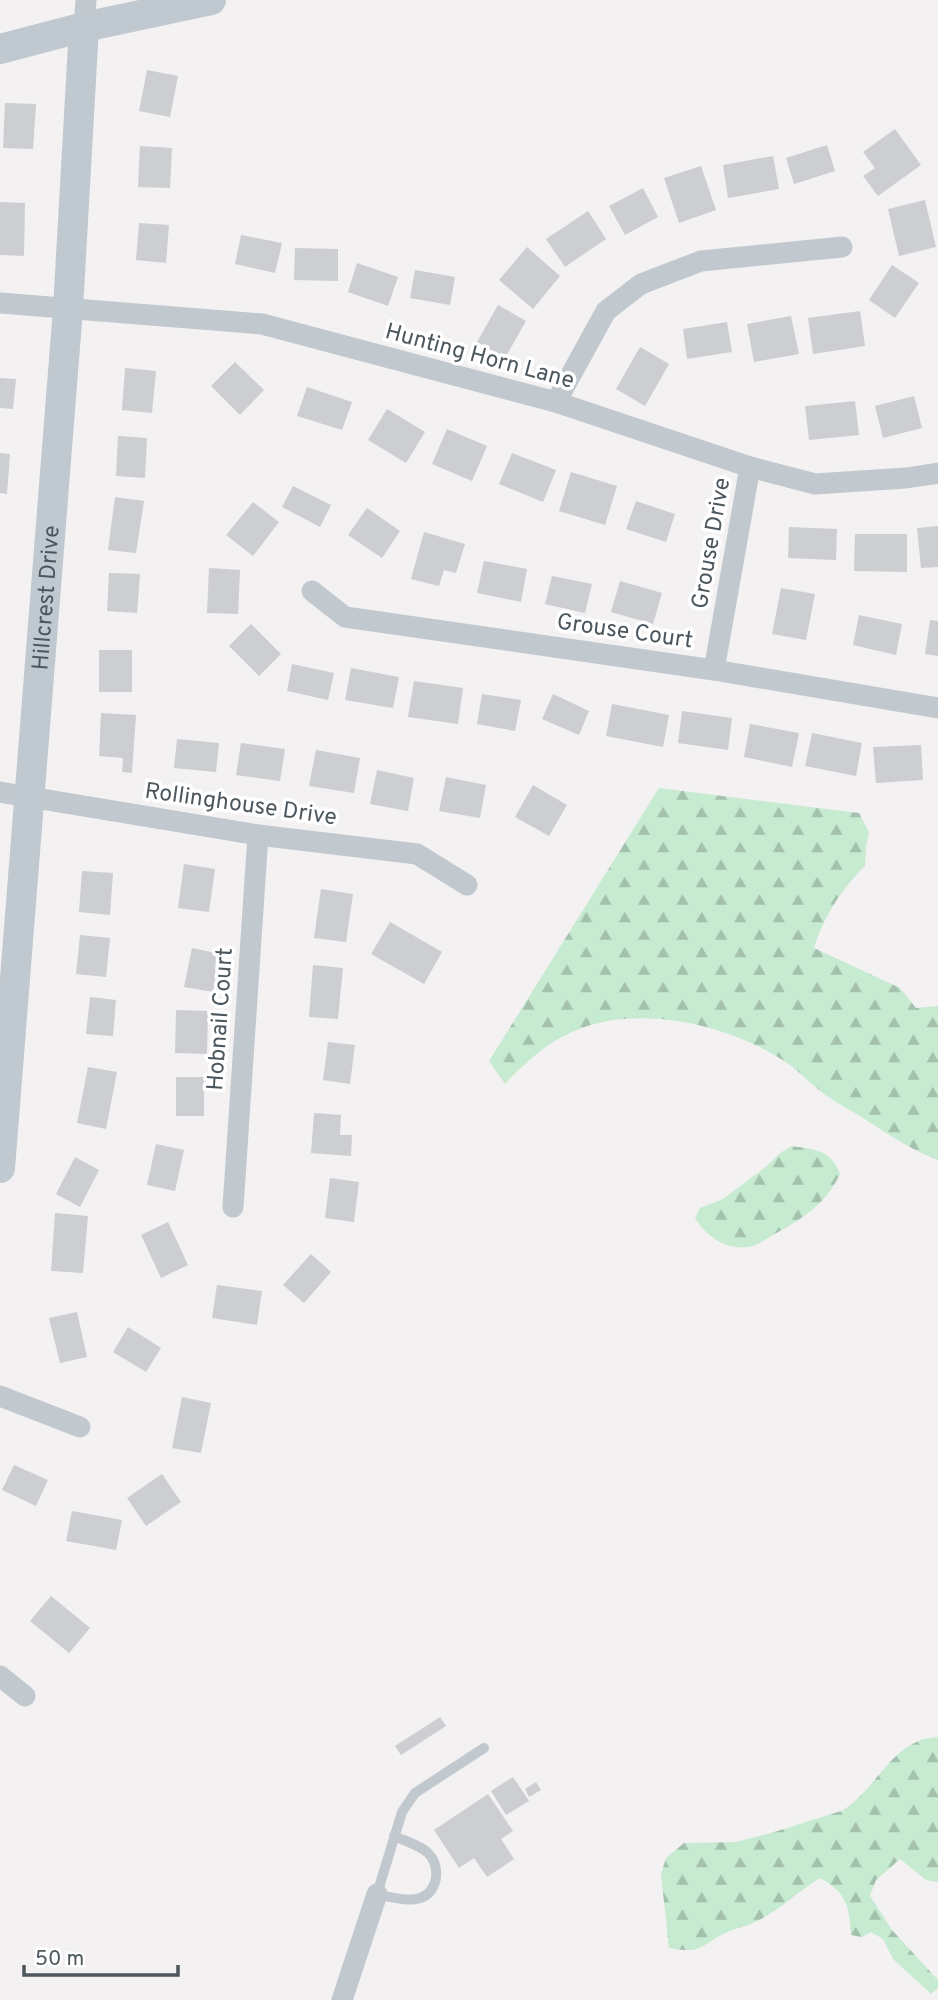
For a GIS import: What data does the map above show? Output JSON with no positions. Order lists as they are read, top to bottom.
{
  "streets": {
    "street": [
      "Hunting Horn Lane",
      "Grouse Drive",
      "Hillcrest Drive",
      "Grouse Court",
      "Rollinghouse Drive",
      "Hobnail Court"
    ]
  },
  "crossings": [
    ["Hunting Horn Lane", "Grouse Drive"],
    ["Hunting Horn Lane", "Hillcrest Drive"],
    ["Grouse Drive", "Grouse Court"],
    ["Hillcrest Drive", "Rollinghouse Drive"],
    ["Rollinghouse Drive", "Hobnail Court"]
  ],
  "scale_bar": "50 m"
}
